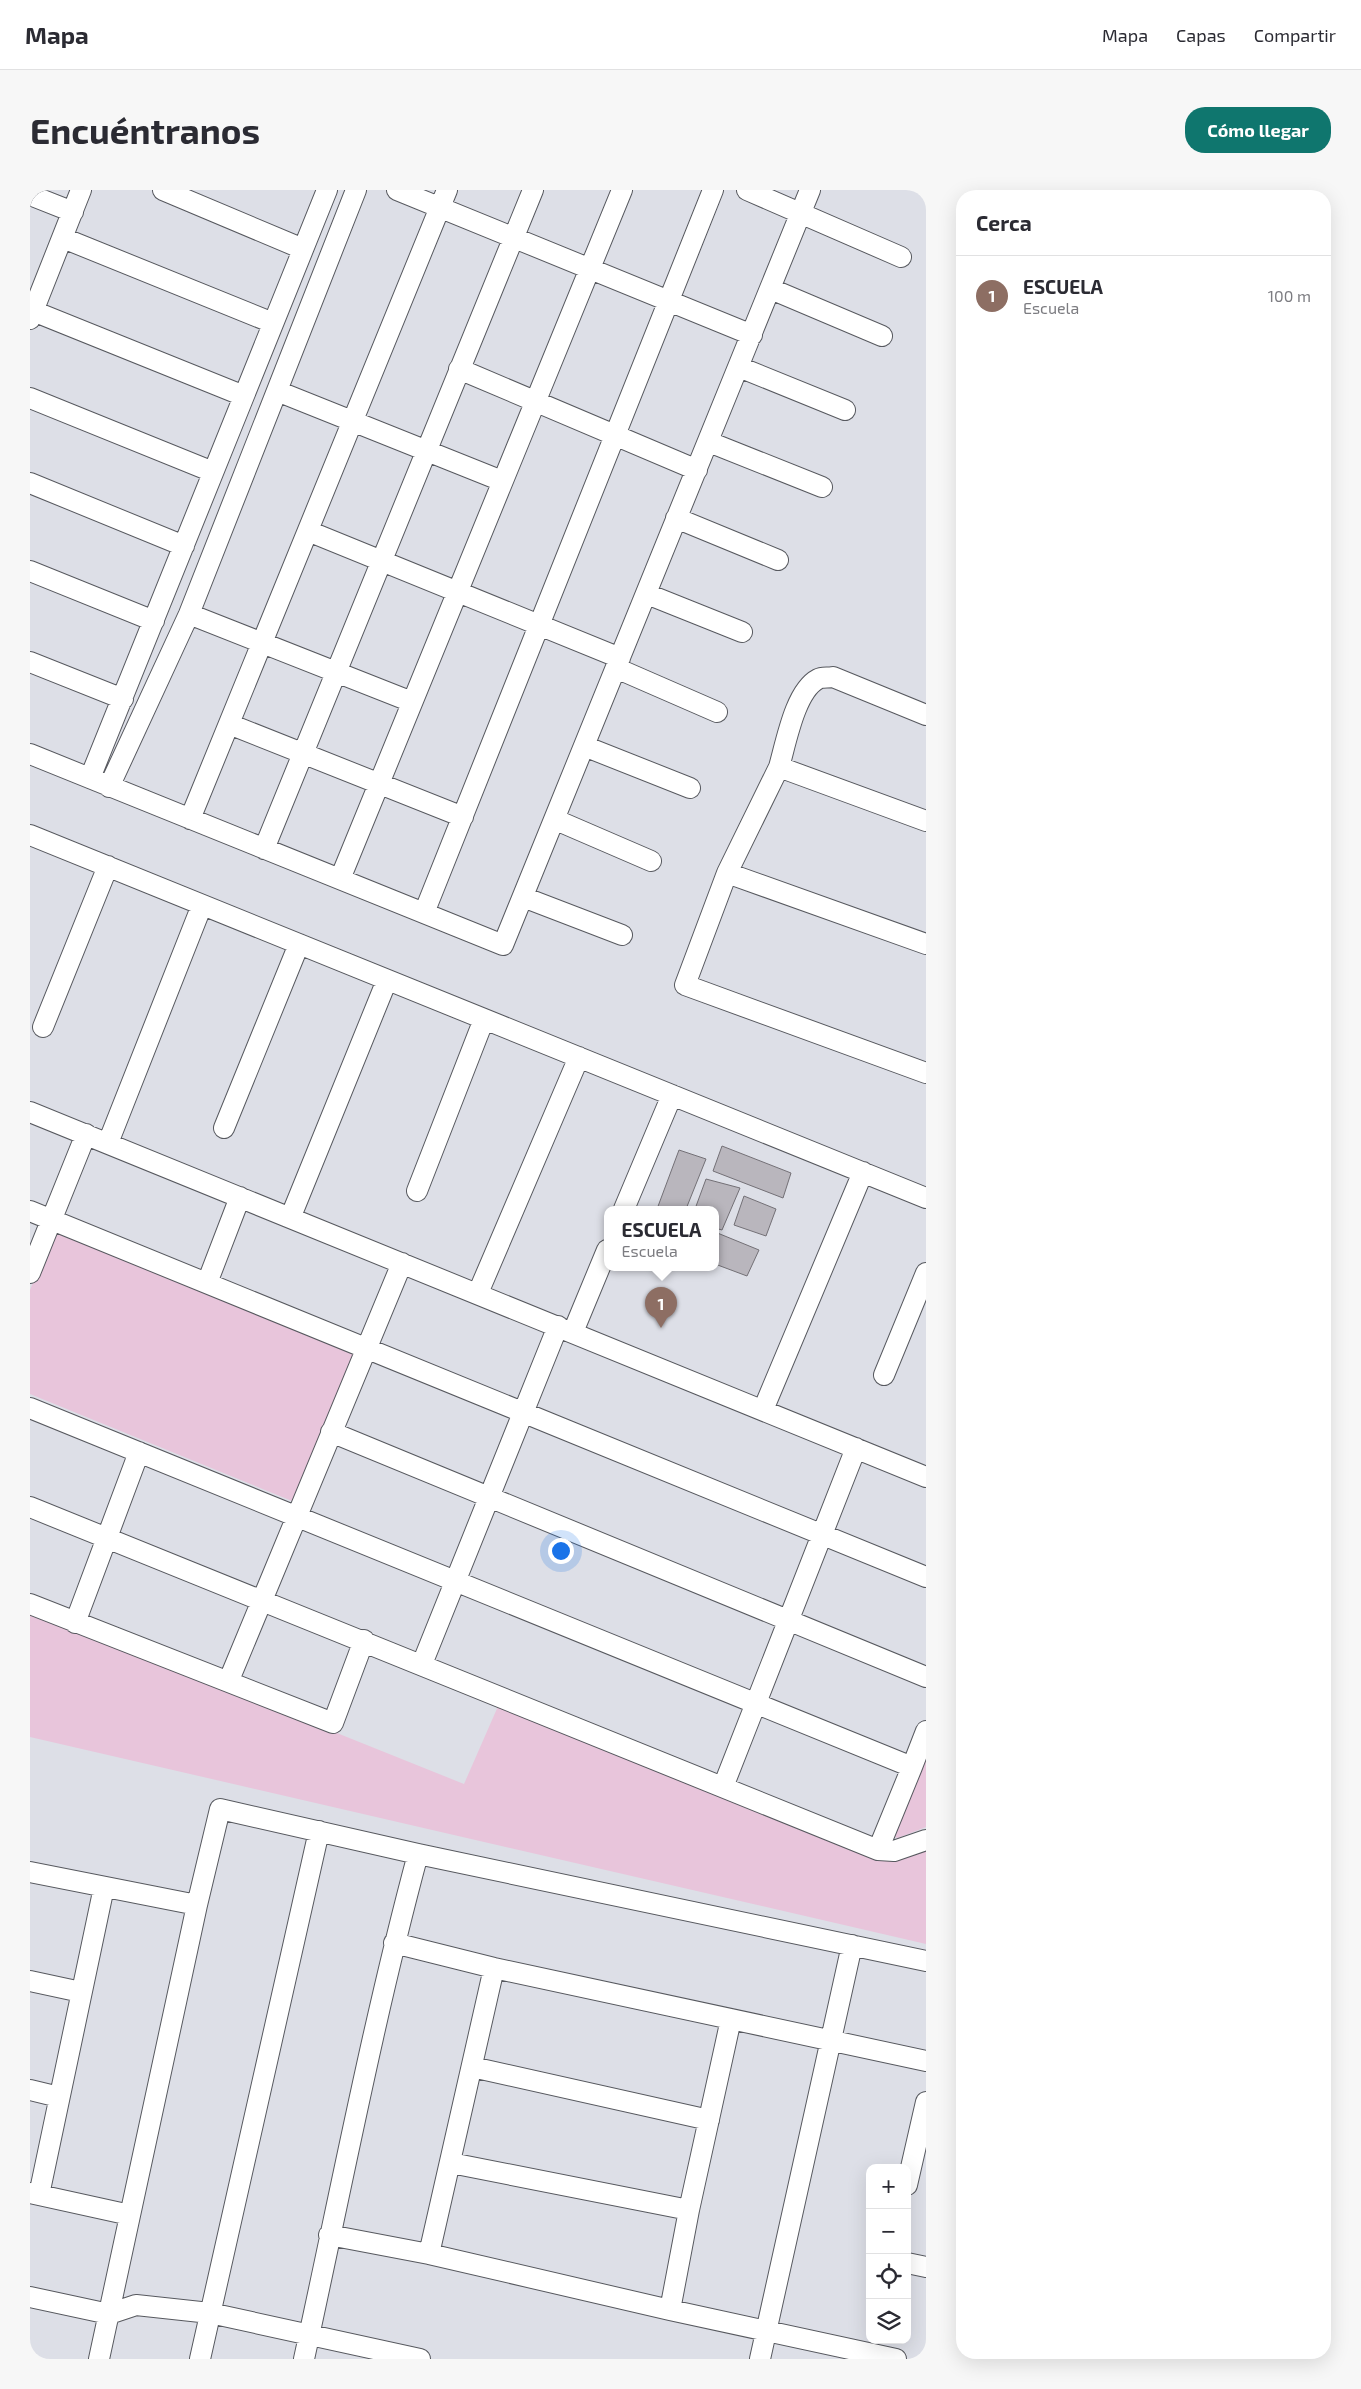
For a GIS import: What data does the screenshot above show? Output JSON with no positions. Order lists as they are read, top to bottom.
{
  "page": {
    "header": "Mapa",
    "nav": ["Mapa", "Capas", "Compartir"],
    "buttons": "Cómo llegar",
    "title": "Encuéntranos",
    "heading": "Cerca",
    "list": [
      {
        "mark": "1",
        "name": "ESCUELA",
        "note": "Escuela",
        "value": "100 m"
      }
    ],
    "popup": ["ESCUELA", "Escuela"],
    "pins": "1",
    "map_buttons": ["+", "−"]
  }
}
